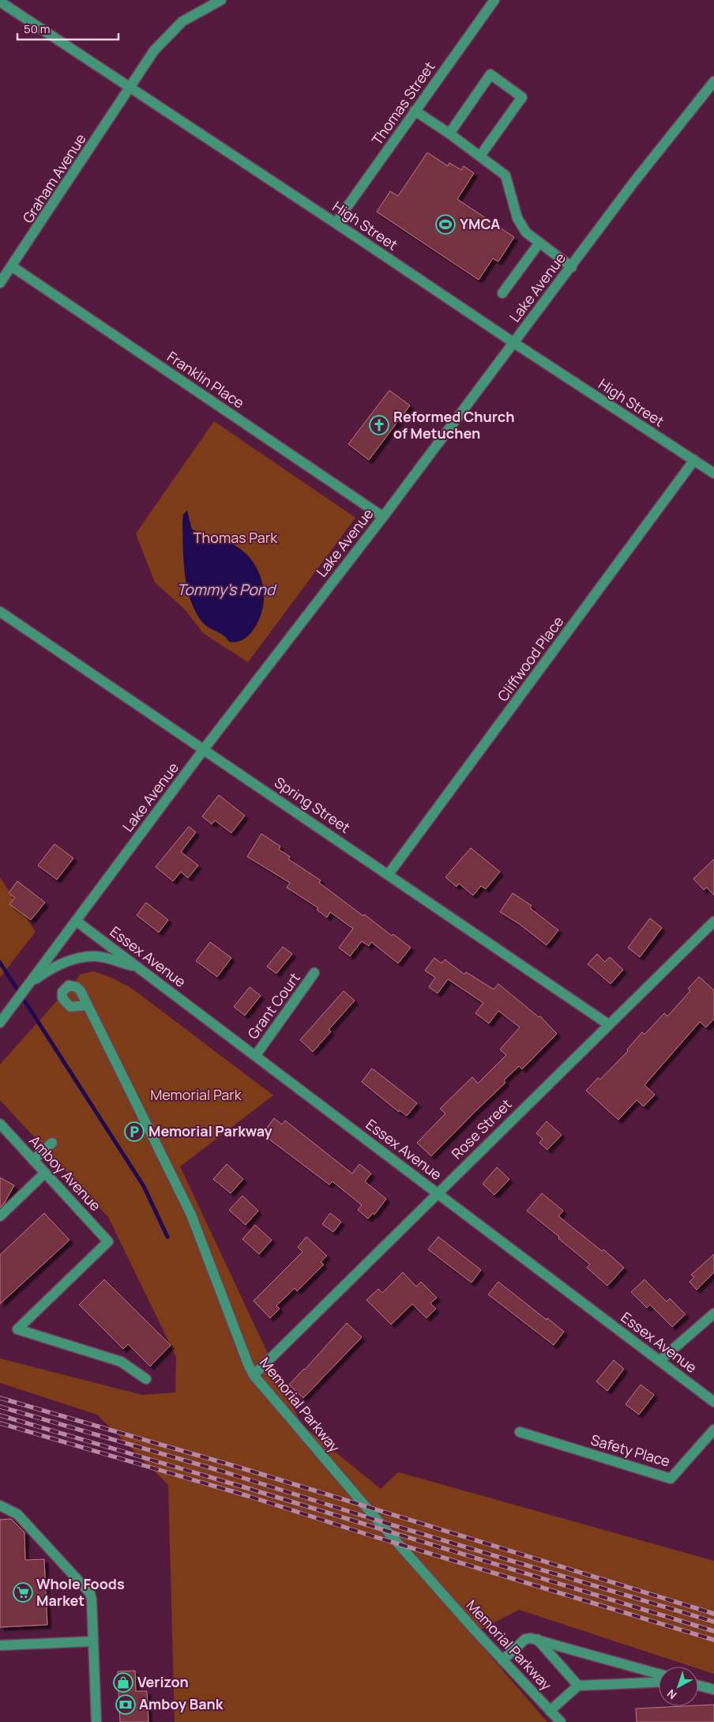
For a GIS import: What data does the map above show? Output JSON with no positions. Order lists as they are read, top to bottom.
{
  "streets": {
    "street": [
      "Thomas Street",
      "Graham Avenue",
      "High Street",
      "Lake Avenue",
      "Franklin Place",
      "Cliffwood Place",
      "Spring Street",
      "Essex Avenue",
      "Grant Court",
      "Rose Street",
      "Amboy Avenue",
      "Memorial Parkway",
      "Safety Place"
    ]
  },
  "crossings": [
    ["Thomas Street", "High Street"],
    ["Graham Avenue", "High Street"],
    ["Graham Avenue", "Franklin Place"],
    ["High Street", "Lake Avenue"],
    ["High Street", "Cliffwood Place"],
    ["Lake Avenue", "Franklin Place"],
    ["Lake Avenue", "Spring Street"],
    ["Lake Avenue", "Essex Avenue"],
    ["Cliffwood Place", "Spring Street"],
    ["Spring Street", "Rose Street"],
    ["Essex Avenue", "Grant Court"],
    ["Essex Avenue", "Rose Street"],
    ["Rose Street", "Memorial Parkway"]
  ],
  "water": ["Tommy's Pond"],
  "parks": ["Thomas Park", "Memorial Park"],
  "places": {
    "sports": ["YMCA"],
    "church": ["Reformed Church of Metuchen"],
    "parking": ["Memorial Parkway"],
    "supermarket": ["Whole Foods Market"],
    "shop": ["Verizon"],
    "bank": ["Amboy Bank"]
  },
  "scale_bar": "50 m",
  "north": "bottom left"
}
